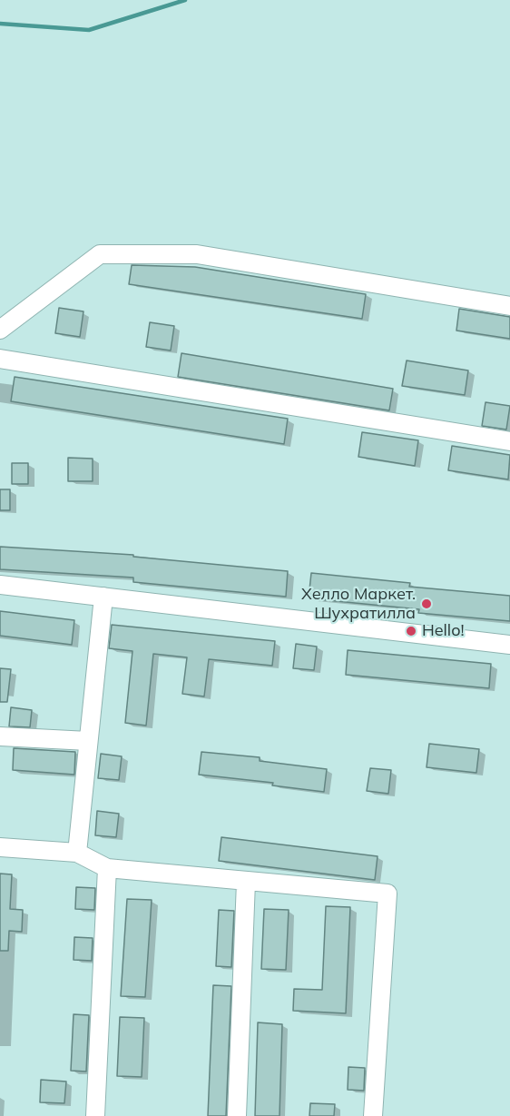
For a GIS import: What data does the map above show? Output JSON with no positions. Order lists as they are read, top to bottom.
{
  "places": ["Хелло Маркет. Шухратилла", "Hello!"]
}
